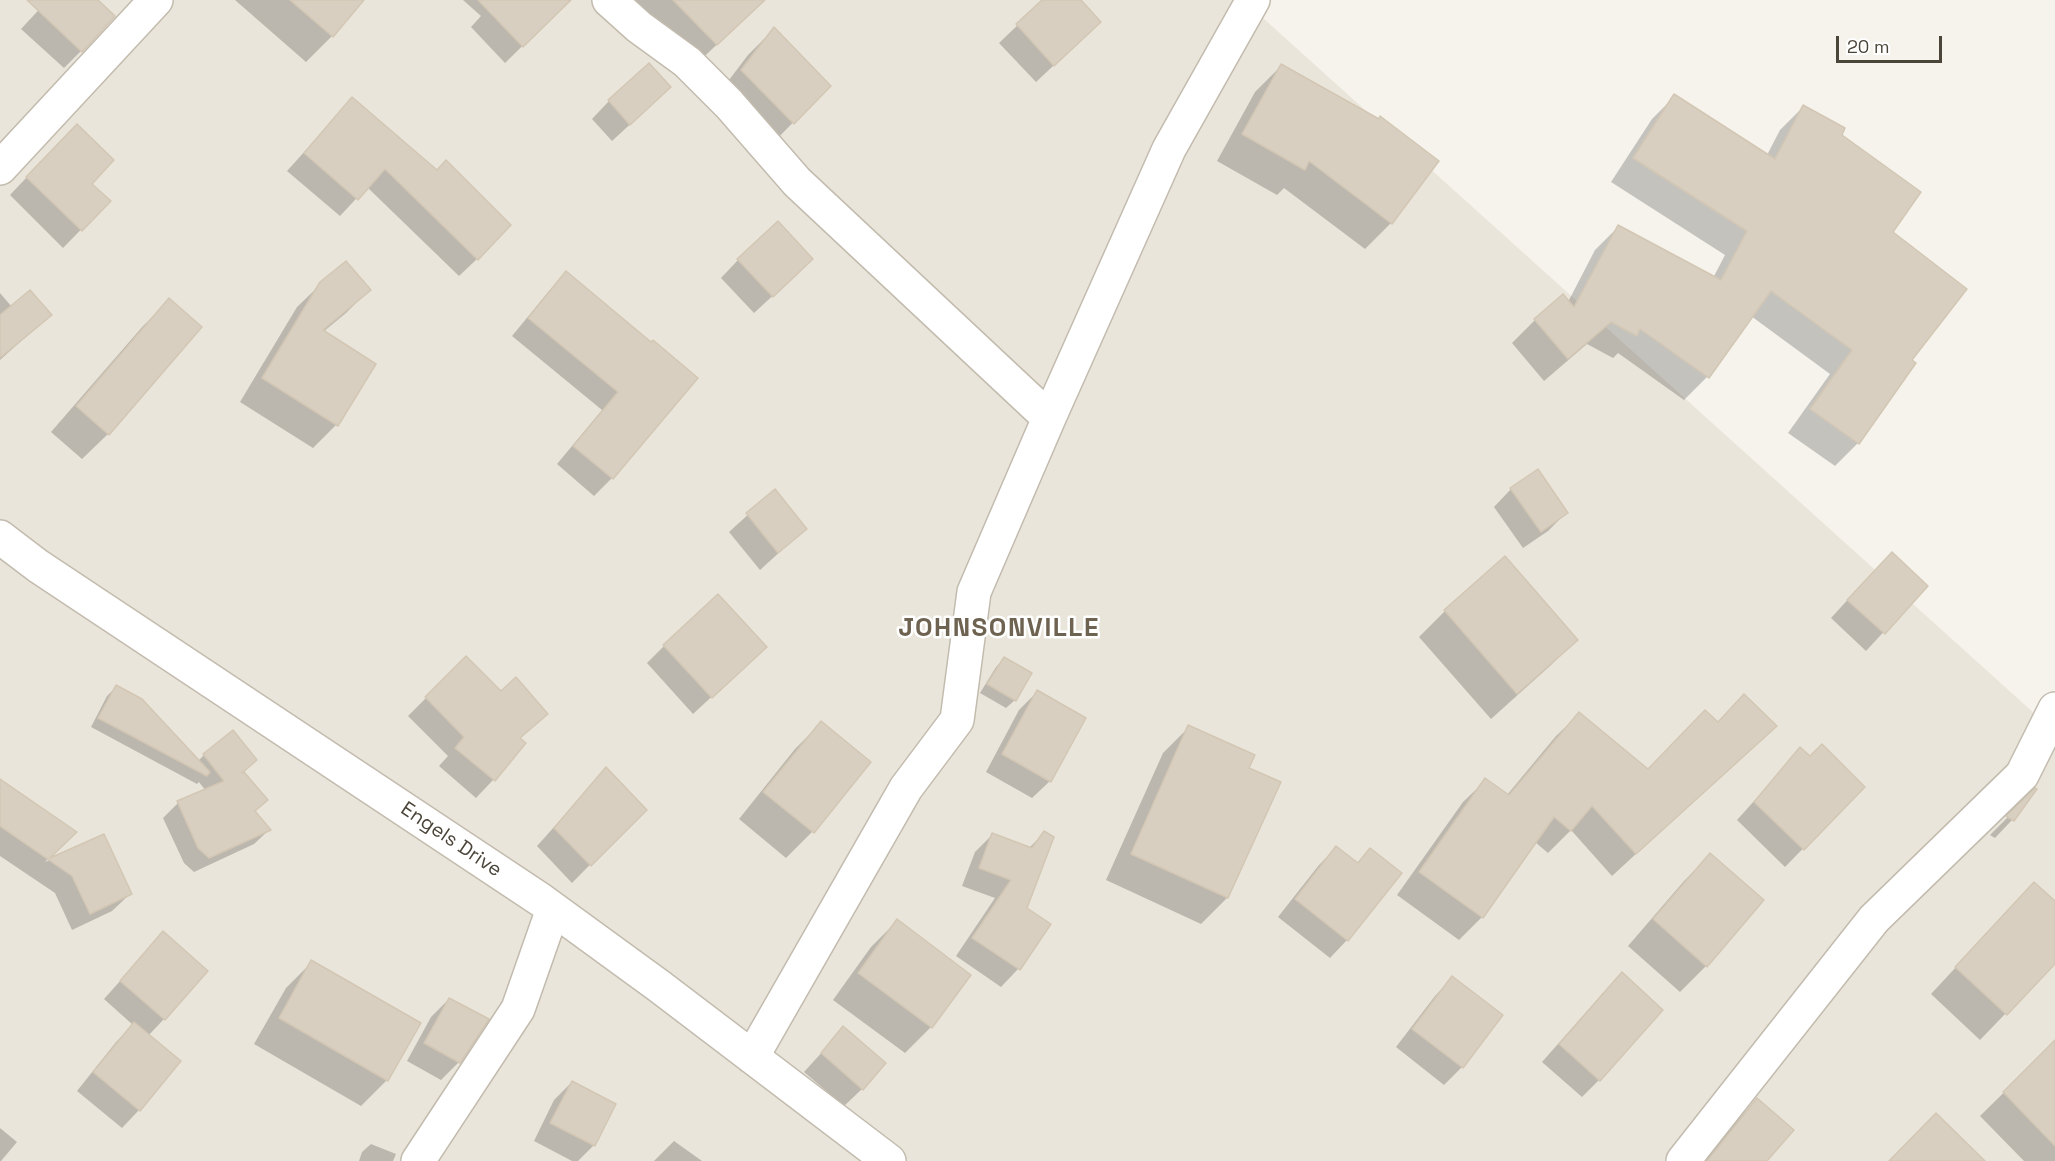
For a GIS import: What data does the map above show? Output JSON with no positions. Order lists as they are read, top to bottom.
{
  "streets": {
    "street": ["Engels Drive"]
  },
  "districts": ["JOHNSONVILLE"],
  "scale_bar": "20 m"
}
